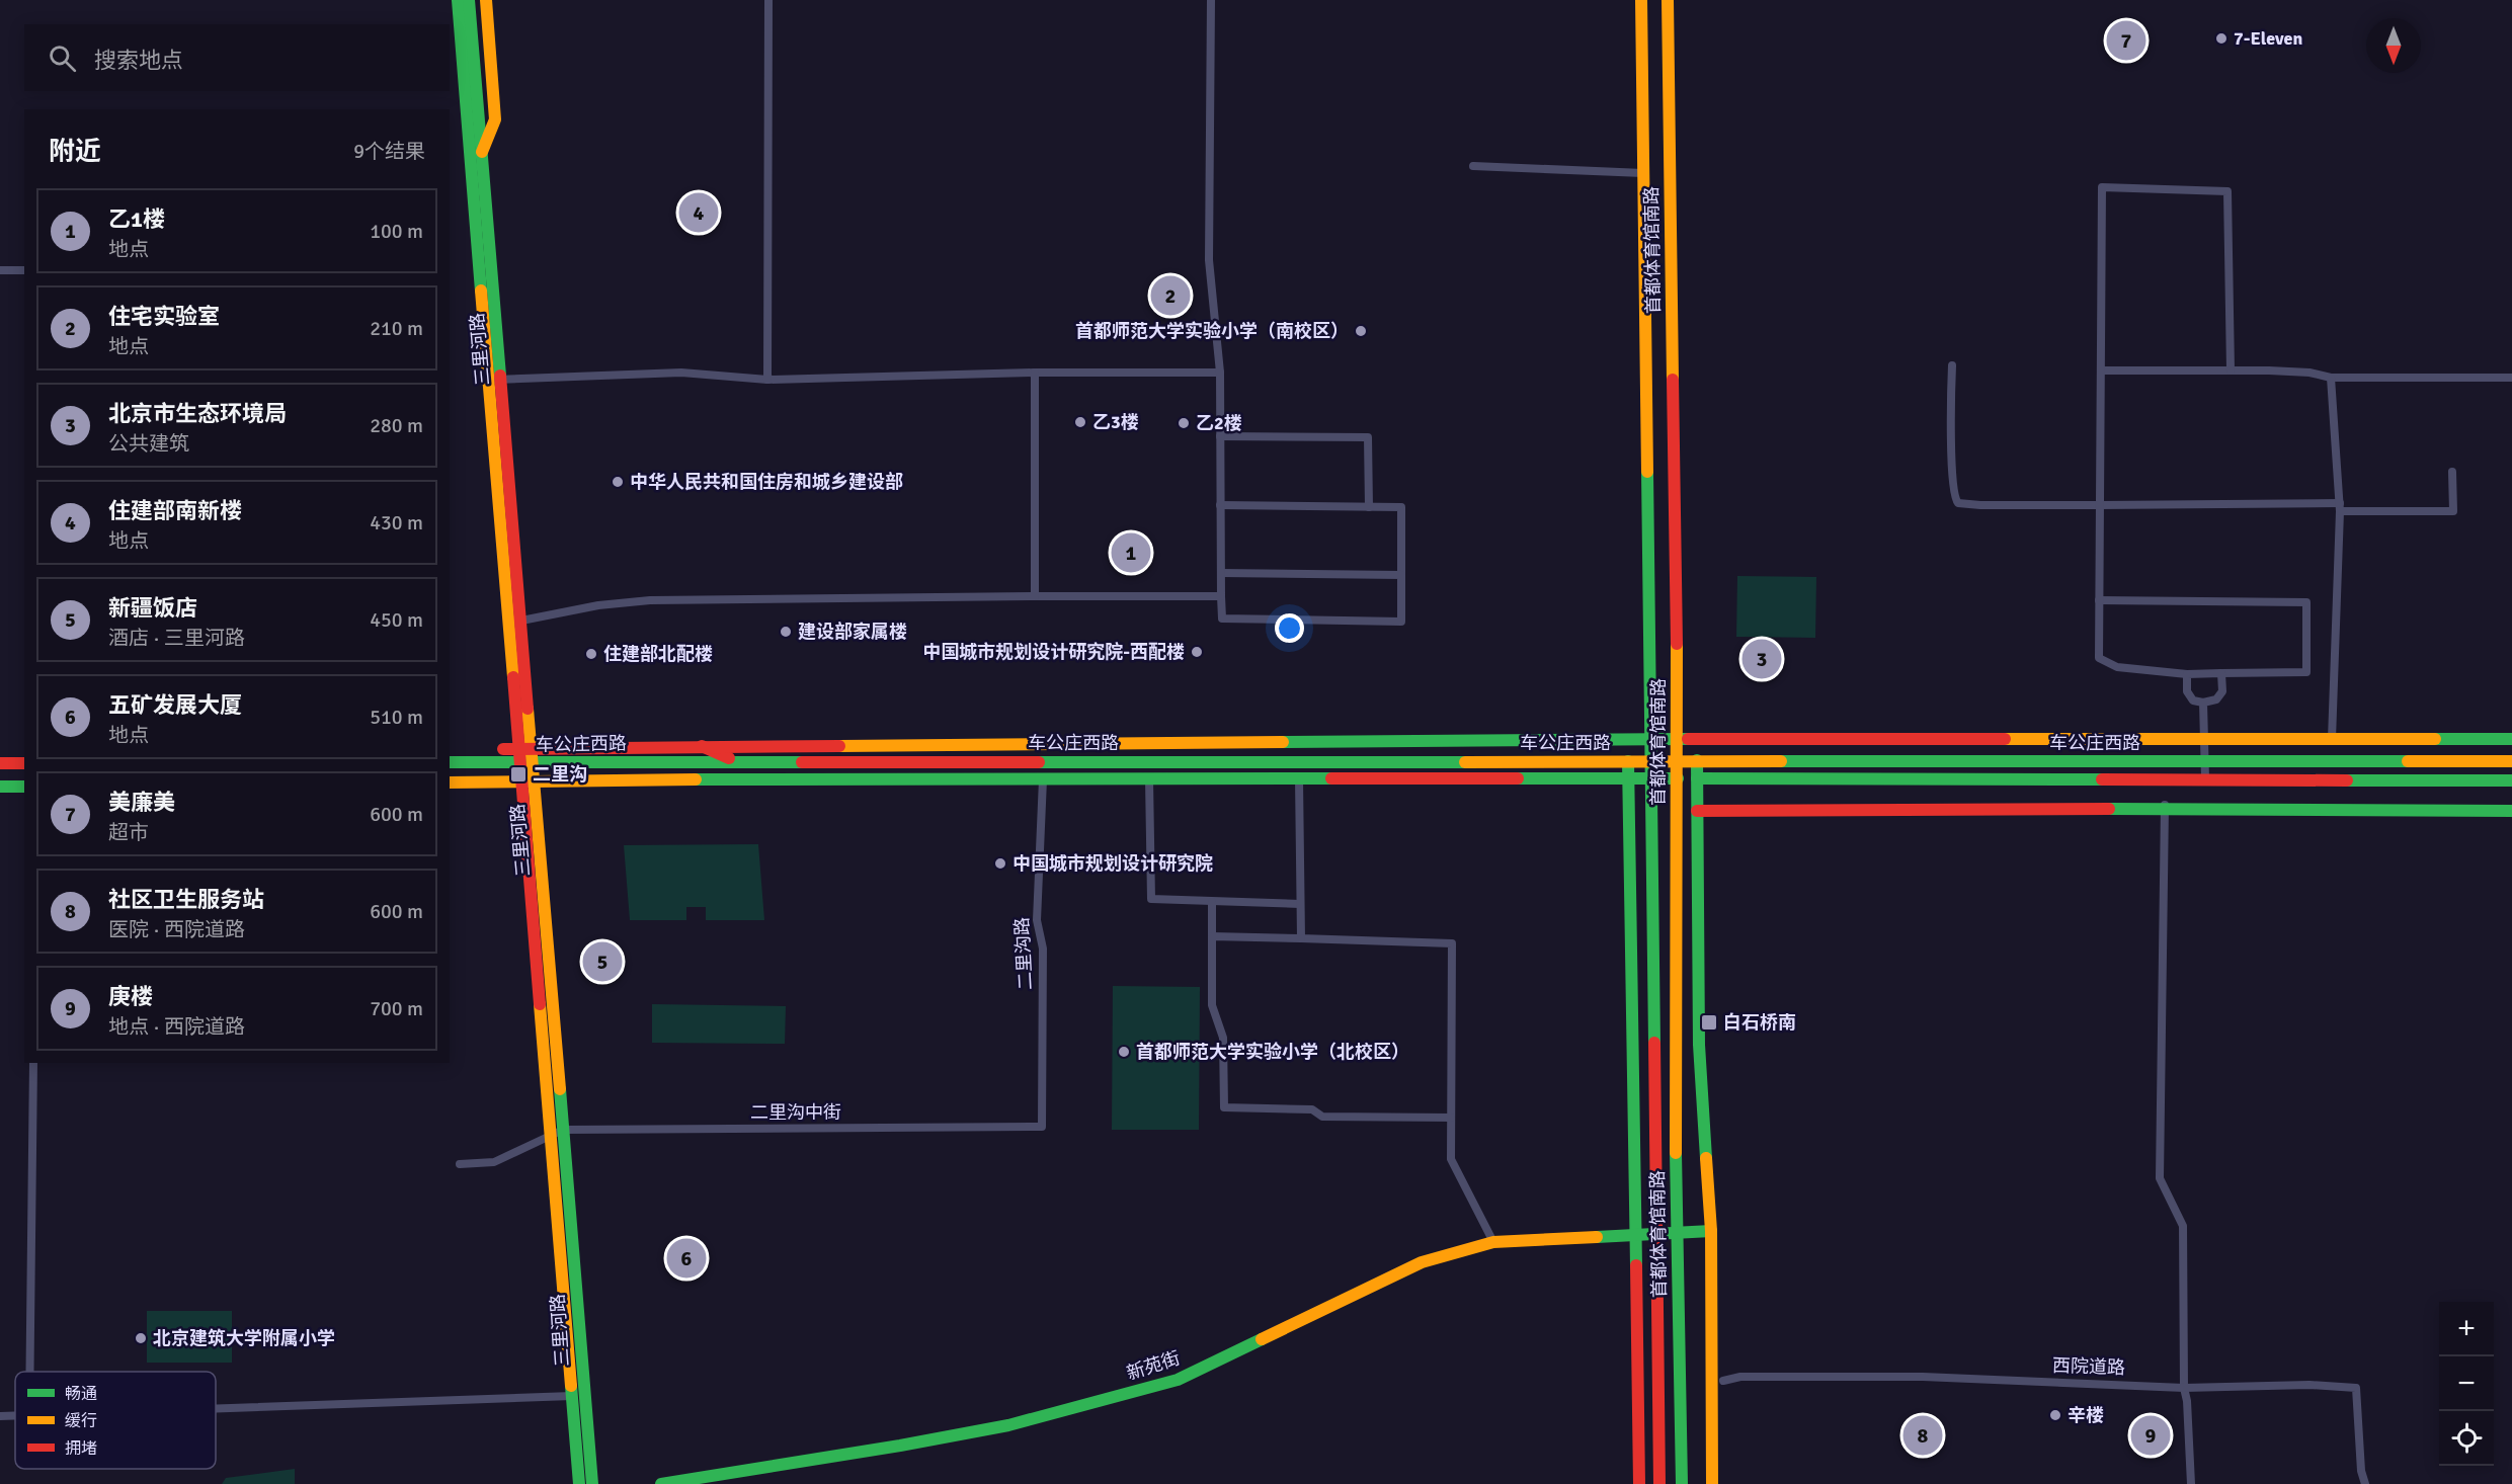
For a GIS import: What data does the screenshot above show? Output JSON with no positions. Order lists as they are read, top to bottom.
{
  "streets": {
    "main road": [
      "首都体育馆南路",
      "三里河路",
      "车公庄西路",
      "新苑街"
    ],
    "street": ["二里沟路", "二里沟中街", "西院道路"]
  },
  "crossings": [
    ["首都体育馆南路", "车公庄西路"],
    ["首都体育馆南路", "新苑街"],
    ["三里河路", "车公庄西路"],
    ["三里河路", "二里沟中街"],
    ["车公庄西路", "二里沟路"],
    ["二里沟路", "二里沟中街"]
  ],
  "places": {
    "other": [
      "7-Eleven",
      "首都师范大学实验小学（南校区）",
      "乙3楼",
      "乙2楼",
      "中华人民共和国住房和城乡建设部",
      "建设部家属楼",
      "中国城市规划设计研究院-西配楼",
      "住建部北配楼",
      "中国城市规划设计研究院",
      "首都师范大学实验小学（北校区）",
      "北京建筑大学附属小学",
      "辛楼"
    ],
    "transit": ["二里沟", "白石桥南"]
  },
  "legend": ["畅通", "缓行", "拥堵"],
  "north": "bottom",
  "page": {
    "pins": [
      "7",
      "4",
      "2",
      "1",
      "3",
      "5",
      "6",
      "8",
      "9"
    ],
    "search": "搜索地点",
    "heading": ["附近", "9个结果"],
    "list": [
      {
        "mark": "1",
        "name": "乙1楼",
        "note": "地点",
        "value": "100 m"
      },
      {
        "mark": "2",
        "name": "住宅实验室",
        "note": "地点",
        "value": "210 m"
      },
      {
        "mark": "3",
        "name": "北京市生态环境局",
        "note": "公共建筑",
        "value": "280 m"
      },
      {
        "mark": "4",
        "name": "住建部南新楼",
        "note": "地点",
        "value": "430 m"
      },
      {
        "mark": "5",
        "name": "新疆饭店",
        "note": "酒店 · 三里河路",
        "value": "450 m"
      },
      {
        "mark": "6",
        "name": "五矿发展大厦",
        "note": "地点",
        "value": "510 m"
      },
      {
        "mark": "7",
        "name": "美廉美",
        "note": "超市",
        "value": "600 m"
      },
      {
        "mark": "8",
        "name": "社区卫生服务站",
        "note": "医院 · 西院道路",
        "value": "600 m"
      },
      {
        "mark": "9",
        "name": "庚楼",
        "note": "地点 · 西院道路",
        "value": "700 m"
      }
    ],
    "map_buttons": ["+", "−"]
  }
}
